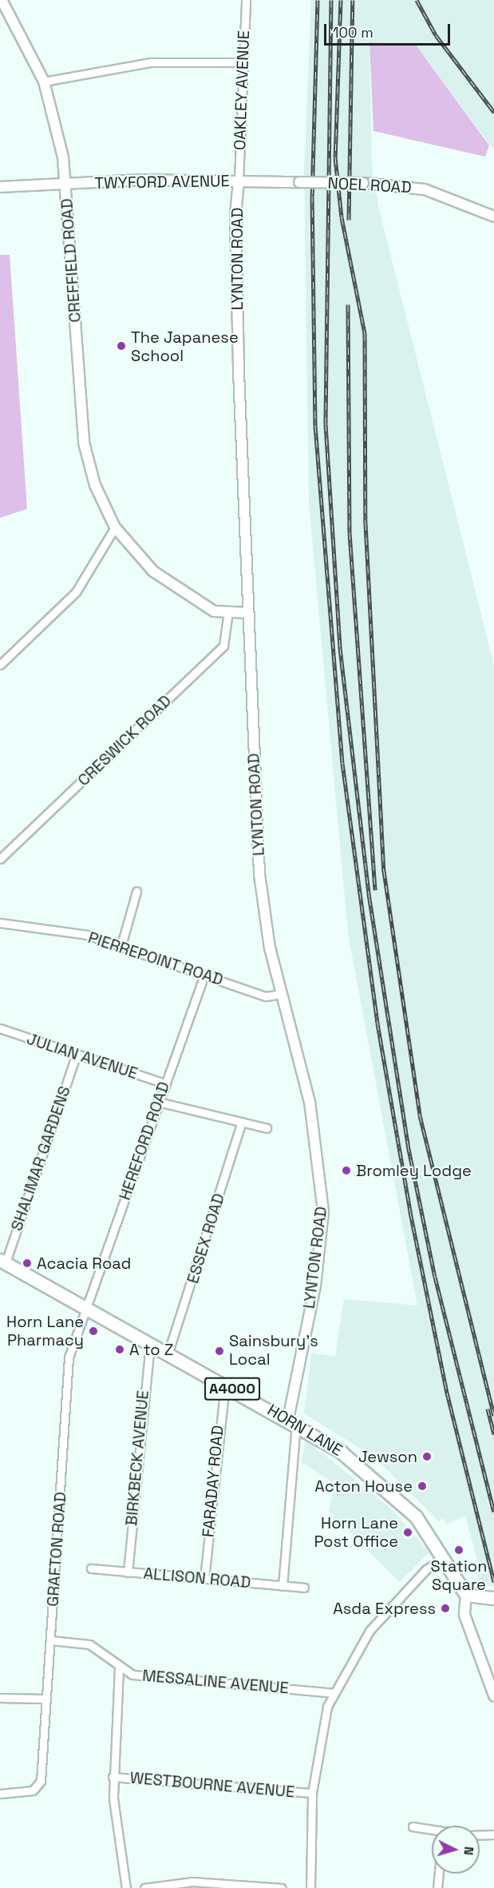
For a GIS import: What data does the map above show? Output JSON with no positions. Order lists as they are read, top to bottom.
{
  "streets": {
    "main road": ["A4000", "HORN LANE"],
    "street": [
      "OAKLEY AVENUE",
      "TWYFORD AVENUE",
      "NOEL ROAD",
      "LYNTON ROAD",
      "CREFFIELD ROAD",
      "CRESWICK ROAD",
      "PIERREPOINT ROAD",
      "JULIAN AVENUE",
      "HEREFORD ROAD",
      "SHALIMAR GARDENS",
      "ESSEX ROAD",
      "BIRKBECK AVENUE",
      "FARADAY ROAD",
      "GRAFTON ROAD",
      "ALLISON ROAD",
      "MESSALINE AVENUE",
      "WESTBOURNE AVENUE"
    ]
  },
  "crossings": [
    ["OAKLEY AVENUE", "TWYFORD AVENUE"],
    ["OAKLEY AVENUE", "NOEL ROAD"],
    ["OAKLEY AVENUE", "LYNTON ROAD"],
    ["TWYFORD AVENUE", "NOEL ROAD"],
    ["TWYFORD AVENUE", "LYNTON ROAD"],
    ["TWYFORD AVENUE", "CREFFIELD ROAD"],
    ["NOEL ROAD", "LYNTON ROAD"],
    ["LYNTON ROAD", "CREFFIELD ROAD"],
    ["LYNTON ROAD", "PIERREPOINT ROAD"],
    ["LYNTON ROAD", "HORN LANE"],
    ["CREFFIELD ROAD", "CRESWICK ROAD"],
    ["PIERREPOINT ROAD", "HEREFORD ROAD"],
    ["JULIAN AVENUE", "HEREFORD ROAD"],
    ["JULIAN AVENUE", "SHALIMAR GARDENS"],
    ["HEREFORD ROAD", "HORN LANE"],
    ["HEREFORD ROAD", "GRAFTON ROAD"],
    ["SHALIMAR GARDENS", "HORN LANE"],
    ["ESSEX ROAD", "HORN LANE"],
    ["HORN LANE", "BIRKBECK AVENUE"],
    ["HORN LANE", "FARADAY ROAD"],
    ["HORN LANE", "GRAFTON ROAD"],
    ["BIRKBECK AVENUE", "ALLISON ROAD"],
    ["FARADAY ROAD", "ALLISON ROAD"],
    ["GRAFTON ROAD", "MESSALINE AVENUE"]
  ],
  "places": [
    "The Japanese School",
    "Bromley Lodge",
    "Acacia Road",
    "Horn Lane Pharmacy",
    "A to Z",
    "Sainsbury's Local",
    "Jewson",
    "Acton House",
    "Horn Lane Post Office",
    "Station Square",
    "Asda Express"
  ],
  "scale_bar": "100 m",
  "north": "right"
}
